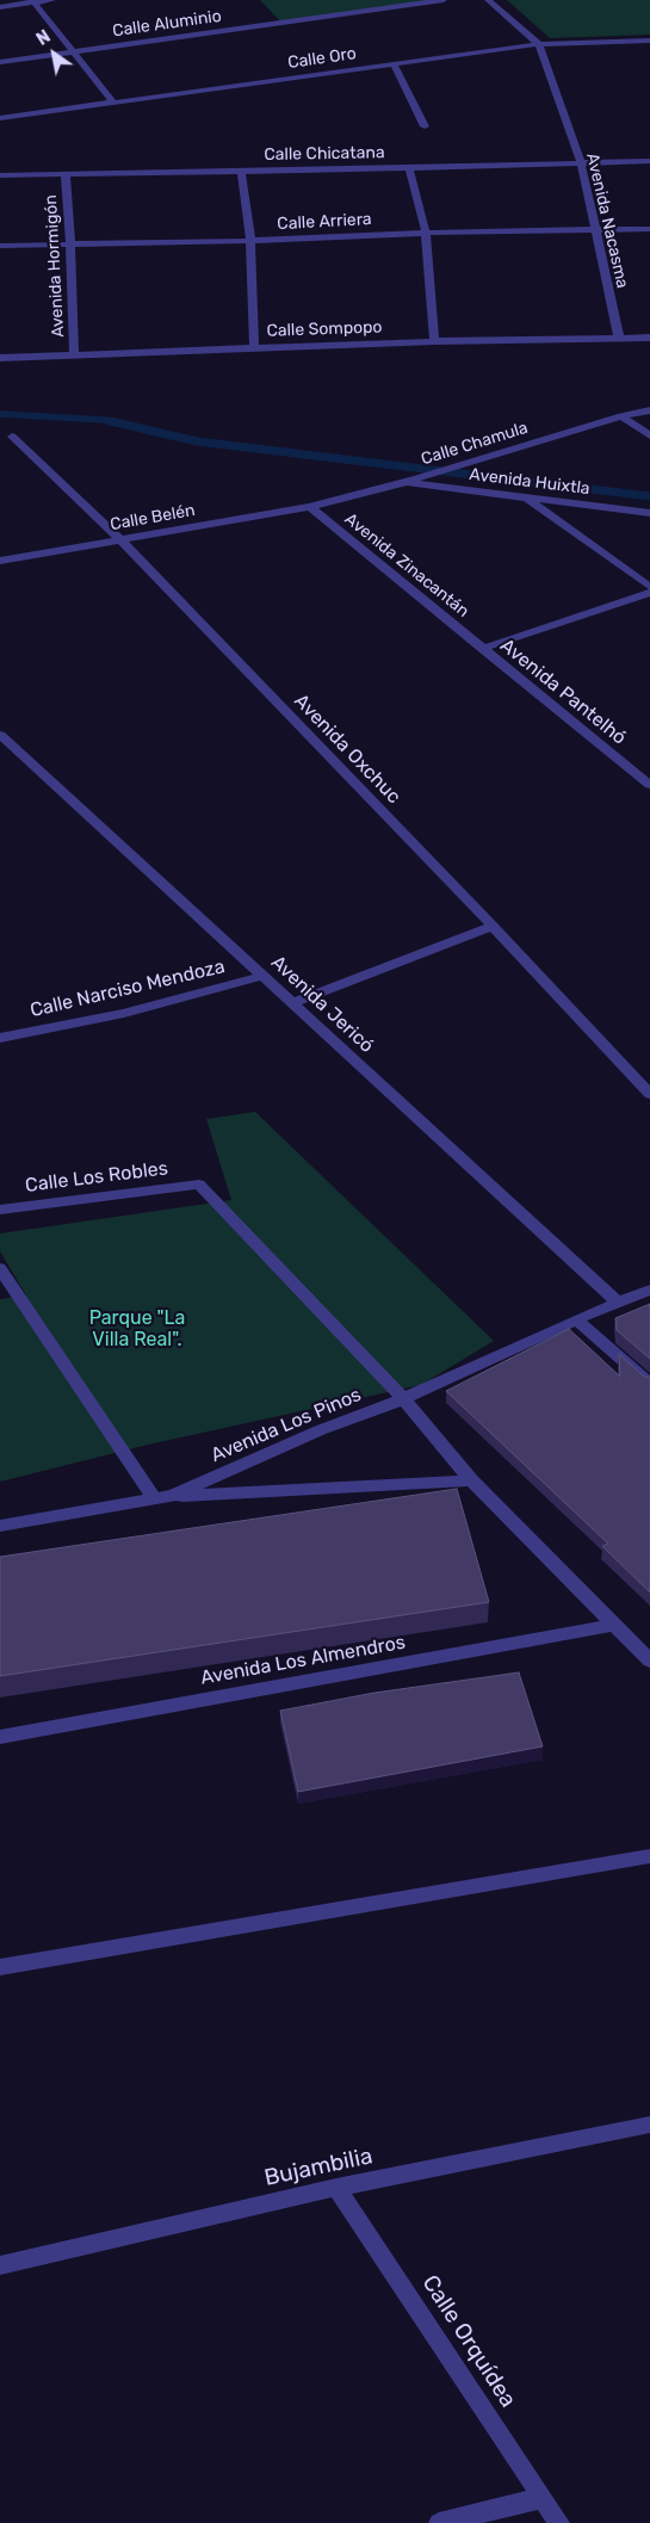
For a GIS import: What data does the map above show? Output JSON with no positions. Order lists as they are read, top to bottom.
{
  "streets": {
    "street": [
      "Calle Aluminio",
      "Calle Oro",
      "Calle Chicatana",
      "Avenida Nacasma",
      "Calle Arriera",
      "Avenida Hormigón",
      "Calle Sompopo",
      "Calle Chamula",
      "Avenida Huixtla",
      "Calle Belén",
      "Avenida Zinacantán",
      "Avenida Pantelhó",
      "Avenida Oxchuc",
      "Calle Narciso Mendoza",
      "Avenida Jericó",
      "Calle Los Robles",
      "Avenida Los Pinos",
      "Avenida Los Almendros",
      "Bujambilia",
      "Calle Orquídea"
    ]
  },
  "crossings": [
    ["Calle Oro", "Avenida Nacasma"],
    ["Calle Chicatana", "Avenida Nacasma"],
    ["Calle Chicatana", "Avenida Hormigón"],
    ["Avenida Nacasma", "Calle Arriera"],
    ["Avenida Nacasma", "Calle Sompopo"],
    ["Calle Arriera", "Avenida Hormigón"],
    ["Avenida Hormigón", "Calle Sompopo"],
    ["Calle Chamula", "Avenida Huixtla"],
    ["Calle Chamula", "Calle Belén"],
    ["Calle Chamula", "Avenida Zinacantán"],
    ["Calle Belén", "Avenida Zinacantán"],
    ["Calle Belén", "Avenida Oxchuc"],
    ["Avenida Zinacantán", "Avenida Pantelhó"],
    ["Calle Narciso Mendoza", "Avenida Jericó"],
    ["Avenida Jericó", "Avenida Los Pinos"],
    ["Calle Los Robles", "Avenida Los Pinos"],
    ["Bujambilia", "Calle Orquídea"]
  ],
  "parks": ["Parque \"La Villa Real\"."],
  "north": "top left"
}
